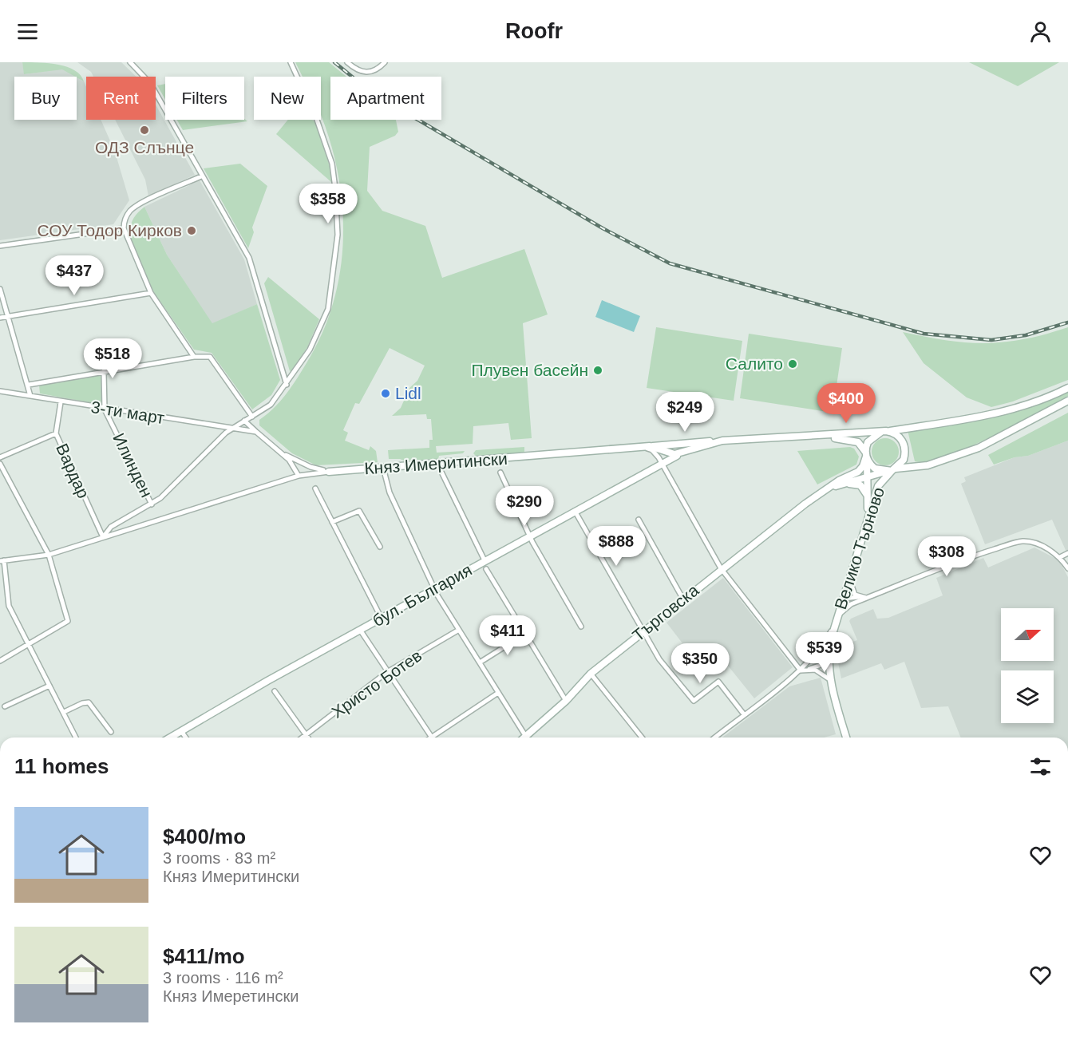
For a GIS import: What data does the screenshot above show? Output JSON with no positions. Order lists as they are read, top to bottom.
{
  "streets": {
    "street": [
      "3-ти март",
      "Княз Имеритински",
      "Илинден",
      "Вардар",
      "Велико Търново",
      "бул. България",
      "Търговска",
      "Христо Ботев"
    ]
  },
  "crossings": [
    ["3-ти март", "Илинден"],
    ["3-ти март", "Вардар"],
    ["Княз Имеритински", "Вардар"],
    ["Княз Имеритински", "Велико Търново"],
    ["Княз Имеритински", "бул. България"]
  ],
  "places": [
    "ОДЗ Слънце",
    "СОУ Тодор Кирков",
    "Салито",
    "Плувен басейн",
    "Lidl"
  ],
  "north": "right",
  "page": {
    "header": "Roofr",
    "chip": [
      "Buy",
      "Rent",
      "Filters",
      "New",
      "Apartment"
    ],
    "price": [
      "$358",
      "$437",
      "$518",
      "$400",
      "$249",
      "$290",
      "$888",
      "$308",
      "$411",
      "$539",
      "$350"
    ],
    "heading": "11 homes",
    "list": [
      {
        "name": "$400/mo",
        "note": "3 rooms · 83 m² · Княз Имеритински"
      },
      {
        "name": "$411/mo",
        "note": "3 rooms · 116 m² · Княз Имеретински"
      }
    ]
  }
}
